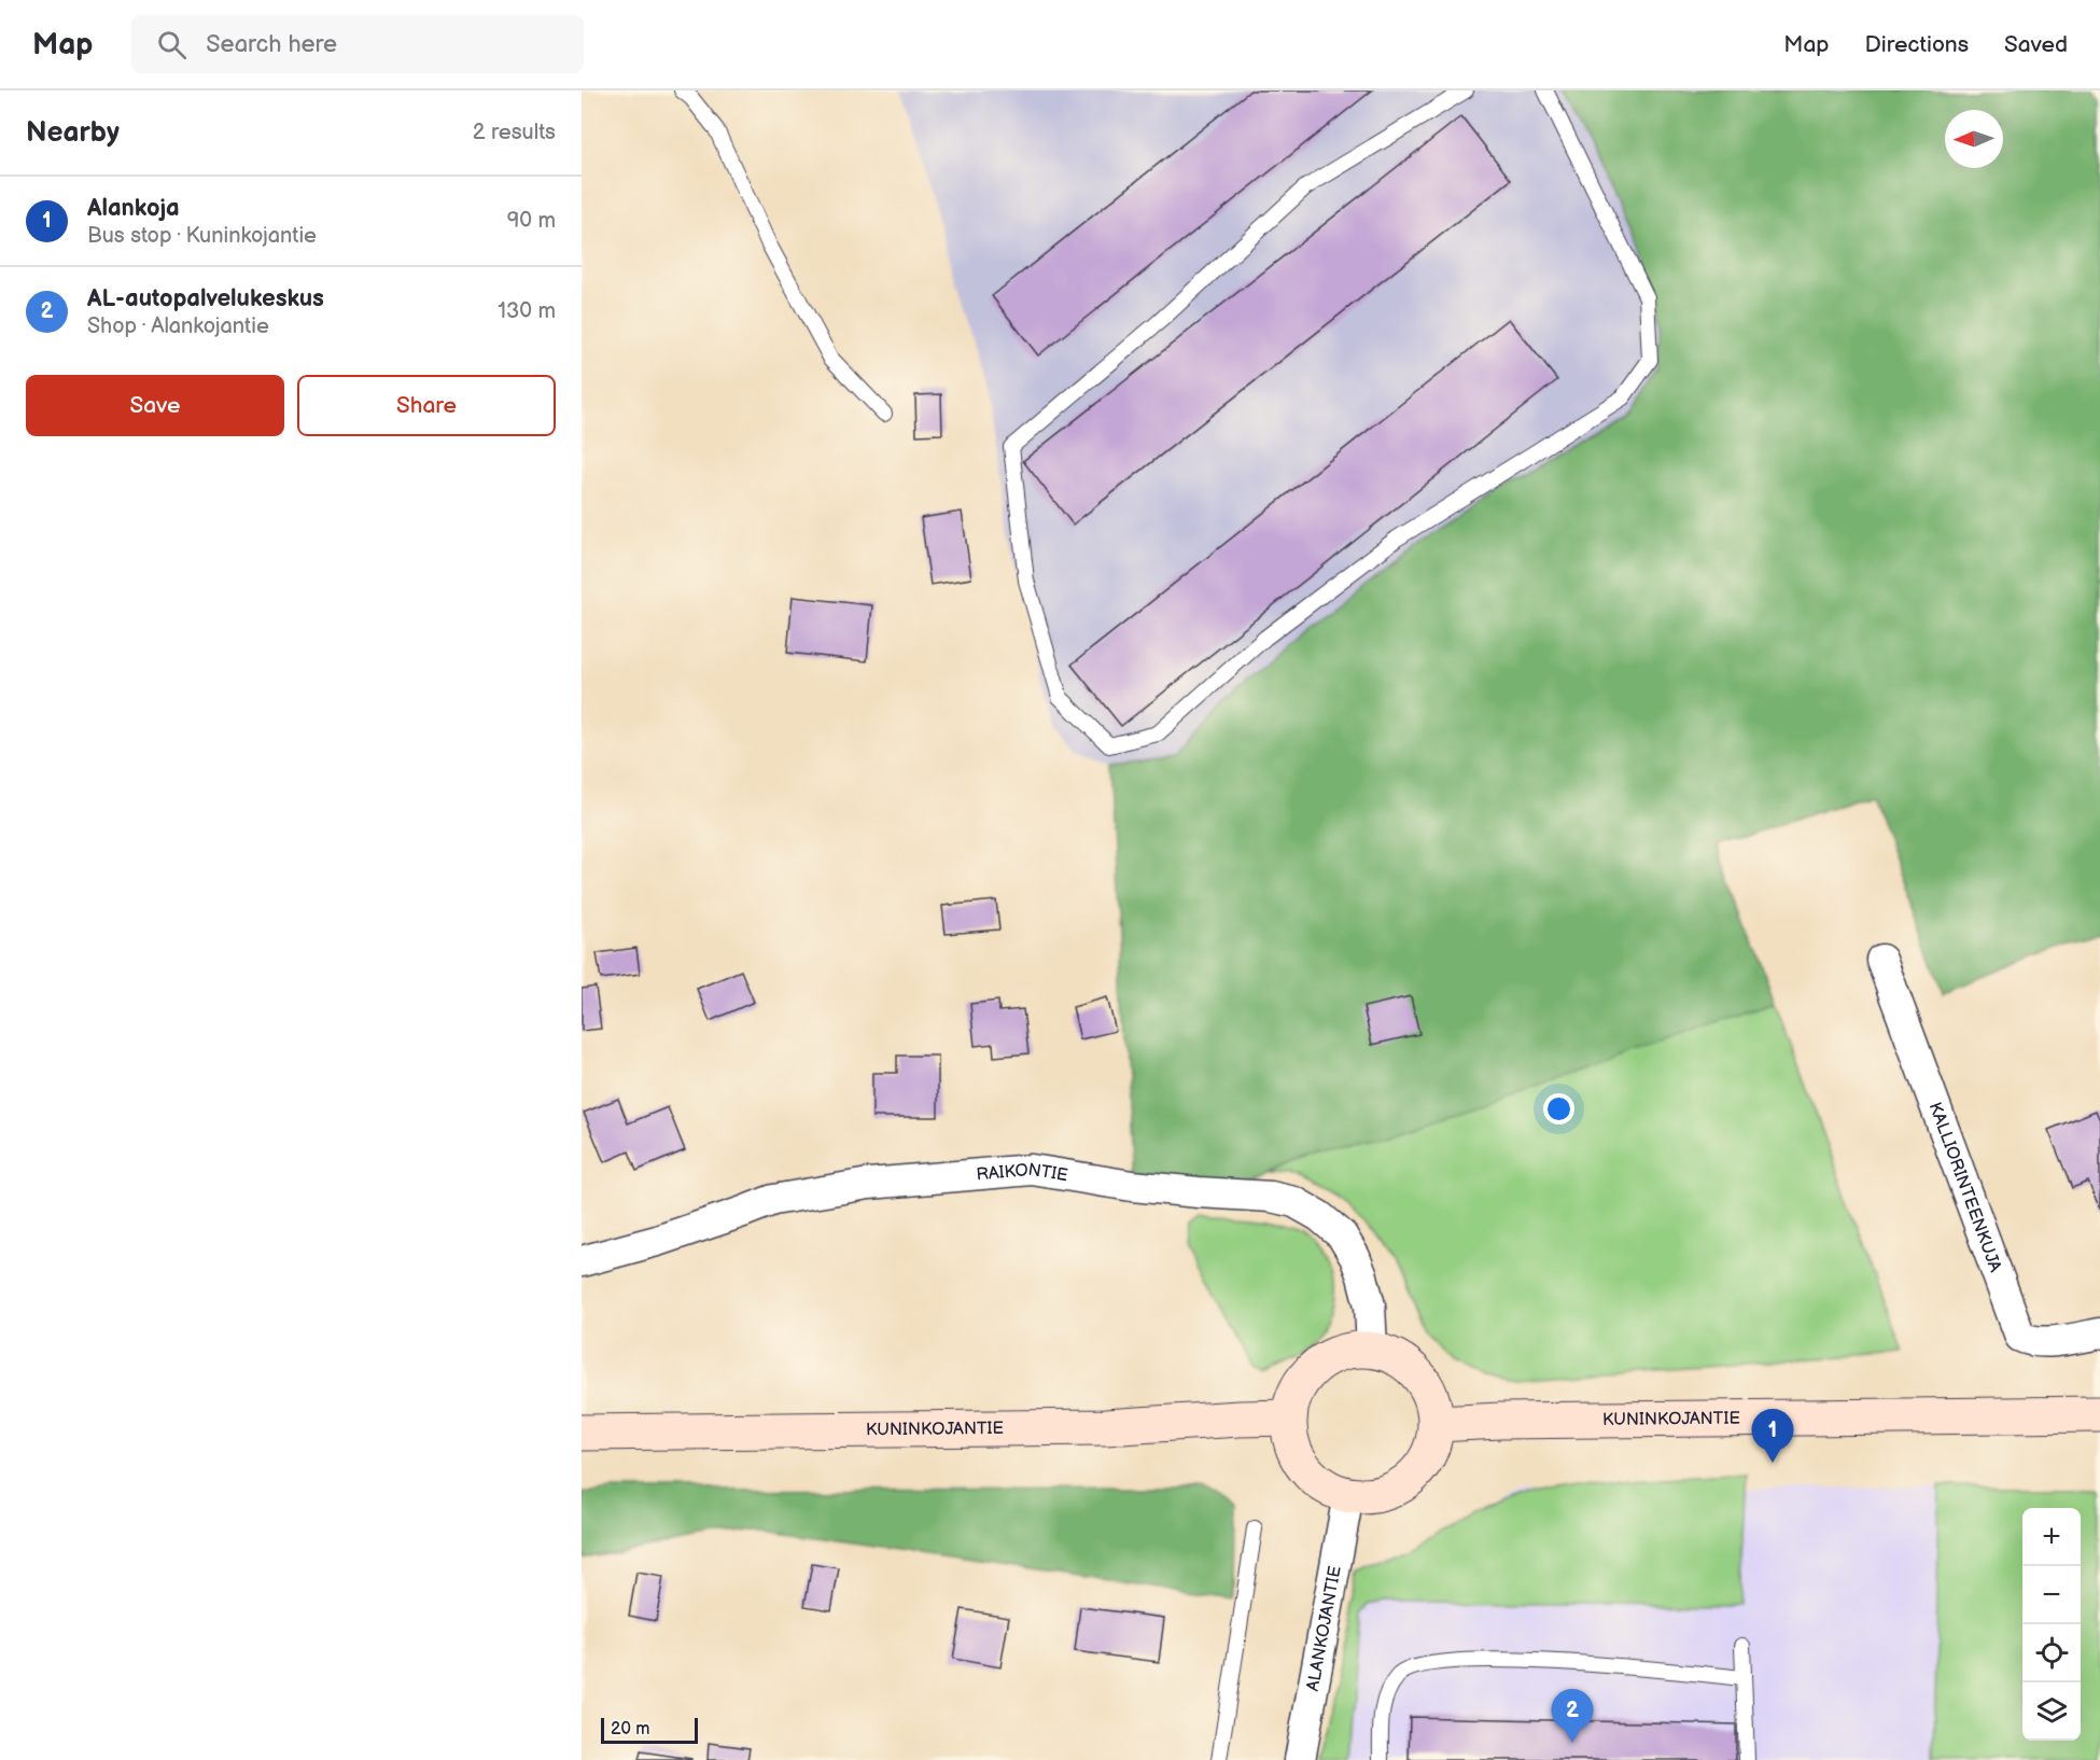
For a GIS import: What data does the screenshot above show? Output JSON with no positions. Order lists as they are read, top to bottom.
{
  "streets": {
    "main road": ["KUNINKOJANTIE"],
    "street": ["RAIKONTIE", "KALLIORINTEENKUJA", "ALANKOJANTIE"]
  },
  "crossings": [
    ["RAIKONTIE", "KUNINKOJANTIE"],
    ["RAIKONTIE", "ALANKOJANTIE"],
    ["KUNINKOJANTIE", "ALANKOJANTIE"]
  ],
  "scale_bar": "20 m",
  "north": "left",
  "page": {
    "header": "Map",
    "search": "Search here",
    "nav": ["Map", "Directions", "Saved"],
    "heading": ["Nearby", "2 results"],
    "list": [
      {
        "mark": "1",
        "name": "Alankoja",
        "note": "Bus stop · Kuninkojantie",
        "value": "90 m"
      },
      {
        "mark": "2",
        "name": "AL-autopalvelukeskus",
        "note": "Shop · Alankojantie",
        "value": "130 m"
      }
    ],
    "buttons": ["Save", "Share"],
    "pins": ["1", "2"],
    "map_buttons": ["+", "−"],
    "scale": "20 m"
  }
}
